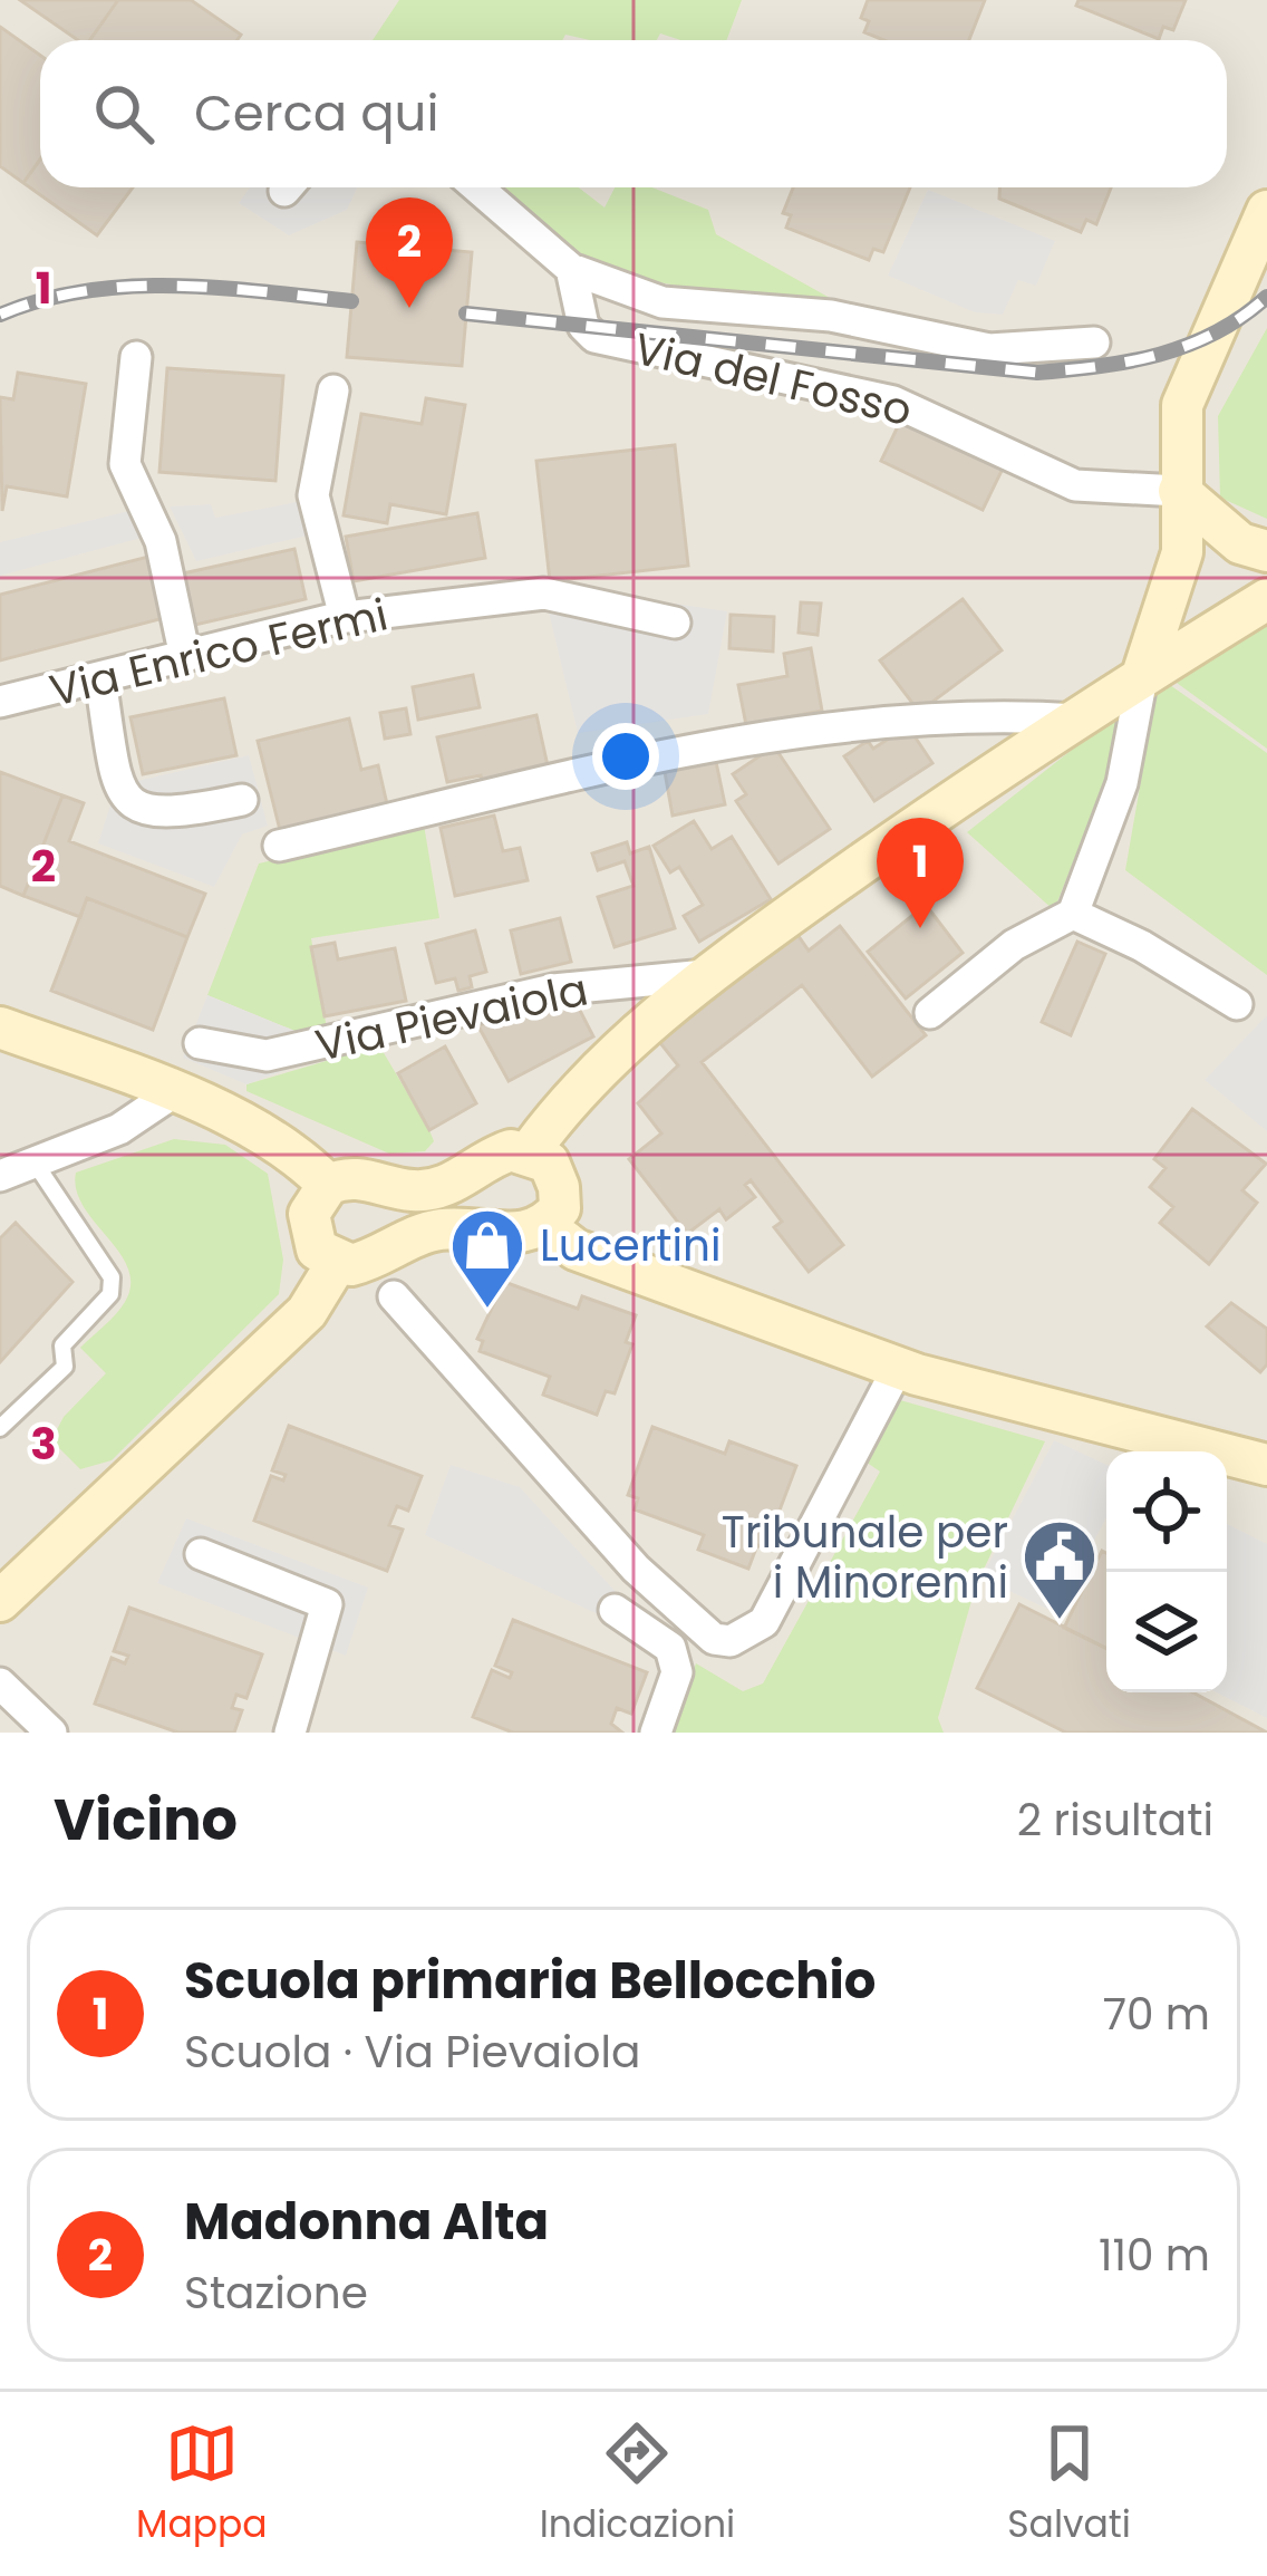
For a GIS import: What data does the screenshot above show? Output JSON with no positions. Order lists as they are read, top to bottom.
{
  "streets": {
    "street": ["Via del Fosso", "Via Enrico Fermi", "Via Pievaiola"]
  },
  "places": {
    "shop": ["Lucertini"],
    "public building": ["Tribunale per i Minorenni"]
  },
  "page": {
    "search": "Cerca qui",
    "pins": ["2", "1"],
    "heading": ["Vicino", "2 risultati"],
    "list": [
      {
        "mark": "1",
        "name": "Scuola primaria Bellocchio",
        "note": "Scuola · Via Pievaiola",
        "value": "70 m"
      },
      {
        "mark": "2",
        "name": "Madonna Alta",
        "note": "Stazione",
        "value": "110 m"
      }
    ],
    "nav": ["Mappa", "Indicazioni", "Salvati"]
  },
  "grid": {
    "rows": ["1", "2", "3"]
  }
}
